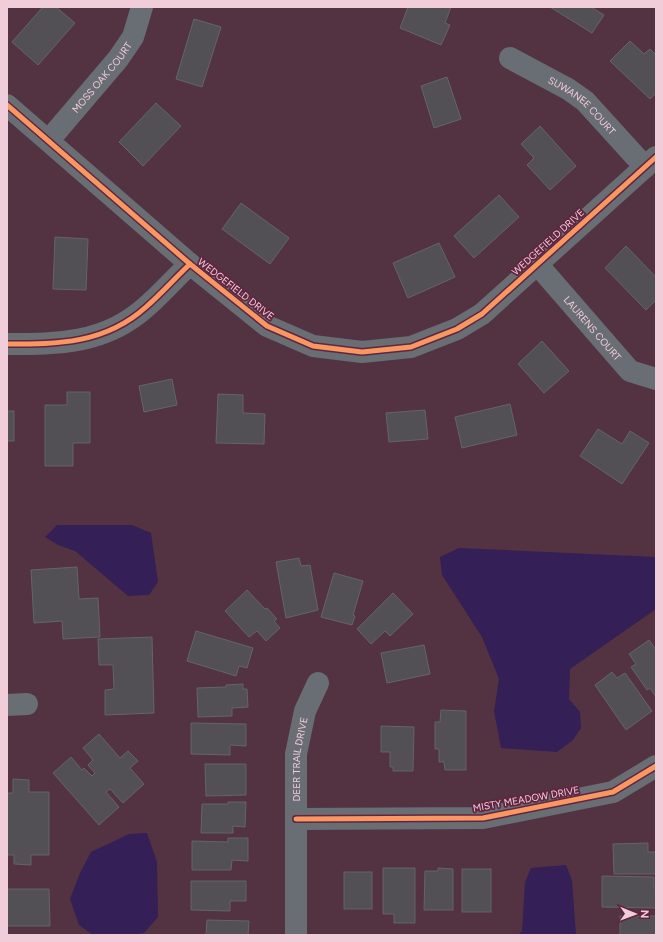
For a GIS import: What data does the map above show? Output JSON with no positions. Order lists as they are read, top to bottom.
{
  "streets": {
    "street": [
      "MOSS OAK COURT",
      "SUWANEE COURT",
      "WEDGEFIELD DRIVE",
      "LAURENS COURT",
      "DEER TRAIL DRIVE",
      "MISTY MEADOW DRIVE"
    ]
  },
  "crossings": [
    ["MOSS OAK COURT", "WEDGEFIELD DRIVE"],
    ["SUWANEE COURT", "WEDGEFIELD DRIVE"],
    ["WEDGEFIELD DRIVE", "LAURENS COURT"],
    ["DEER TRAIL DRIVE", "MISTY MEADOW DRIVE"]
  ],
  "north": "right"
}
